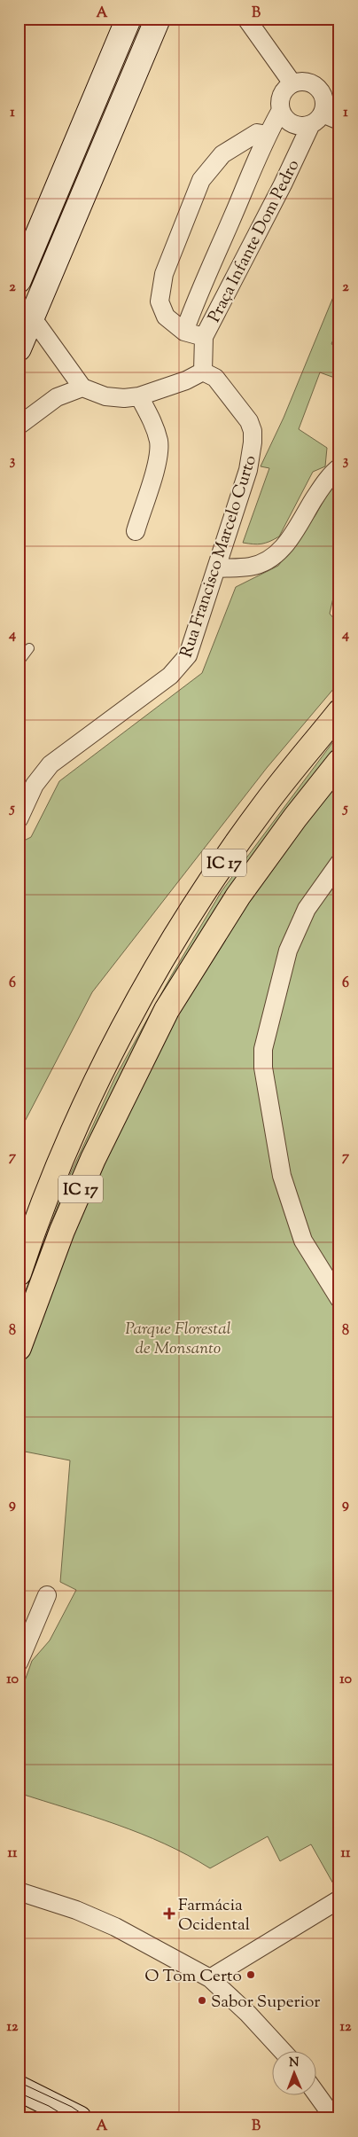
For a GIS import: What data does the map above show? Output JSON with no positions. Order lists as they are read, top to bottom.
{
  "streets": {
    "highway": ["IC 17"],
    "street": ["Praça Infante Dom Pedro", "Rua Francisco Marcelo Curto"]
  },
  "parks": ["Parque Florestal de Monsanto"],
  "places": {
    "health": ["Farmácia Ocidental"],
    "other": ["O Tom Certo", "Sabor Superior"]
  },
  "north": "top",
  "grid": {
    "columns": ["A", "B"],
    "rows": [
      "1",
      "2",
      "3",
      "4",
      "5",
      "6",
      "7",
      "8",
      "9",
      "10",
      "11",
      "12"
    ]
  }
}
